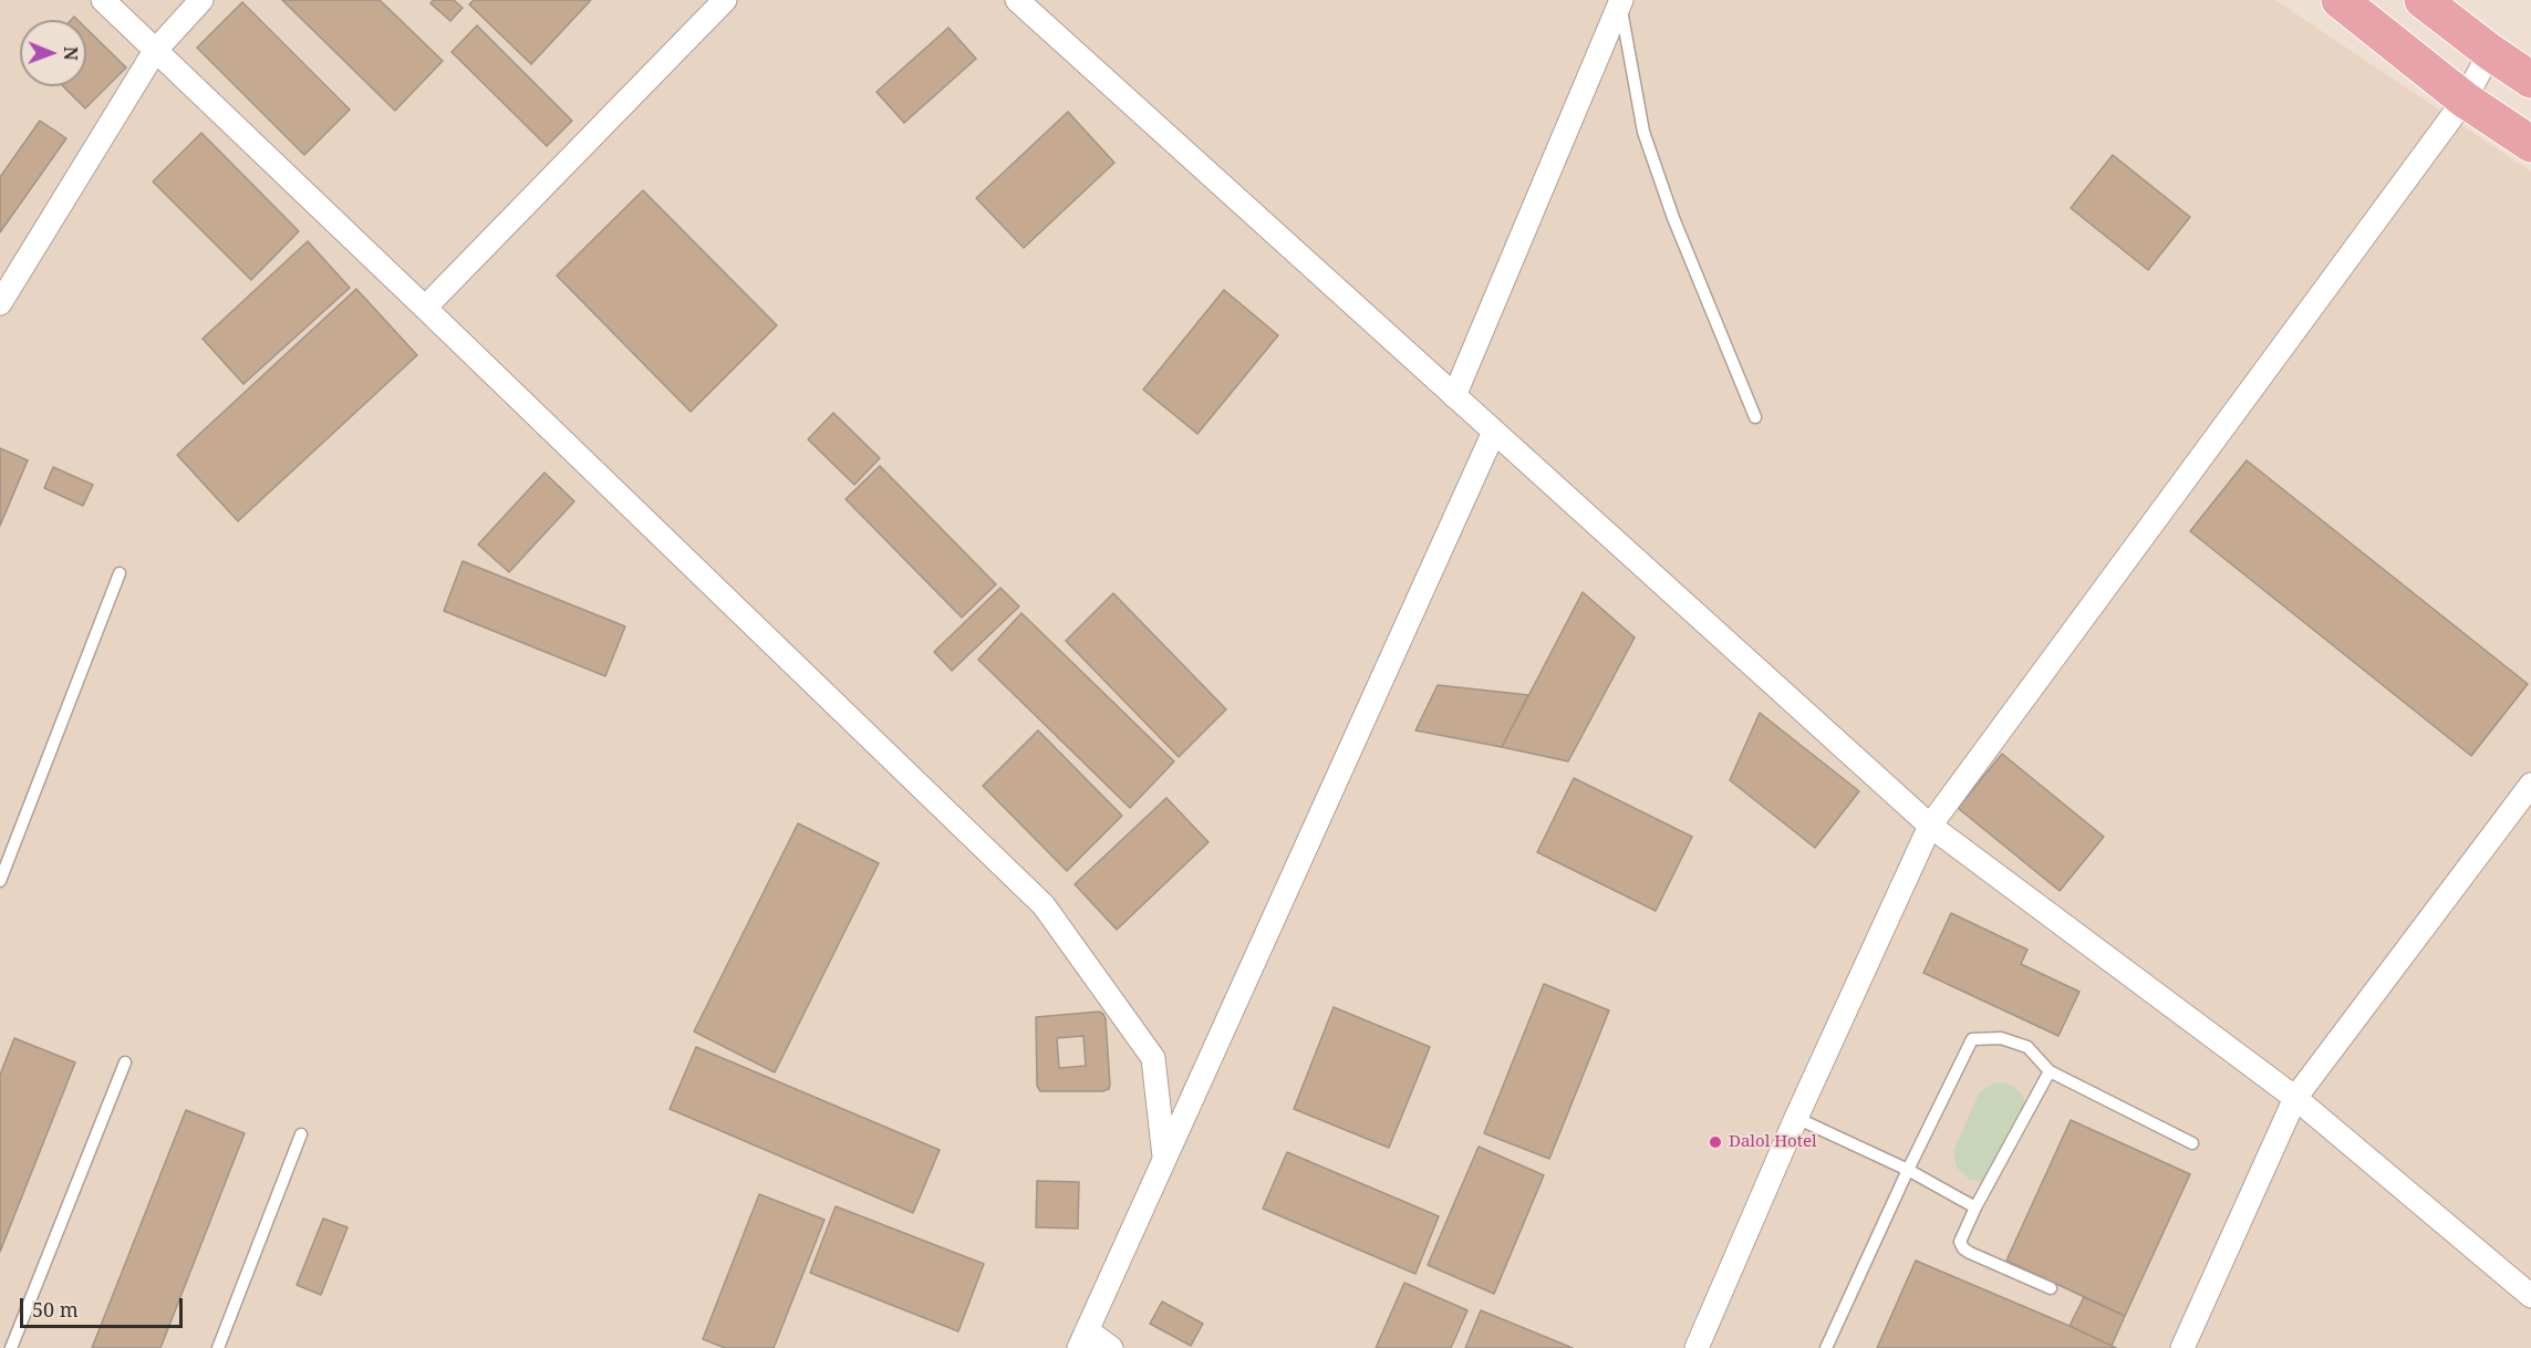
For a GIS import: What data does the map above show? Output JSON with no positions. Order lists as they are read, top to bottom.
{
  "places": ["Dalol Hotel"],
  "scale_bar": "50 m",
  "north": "right"
}
